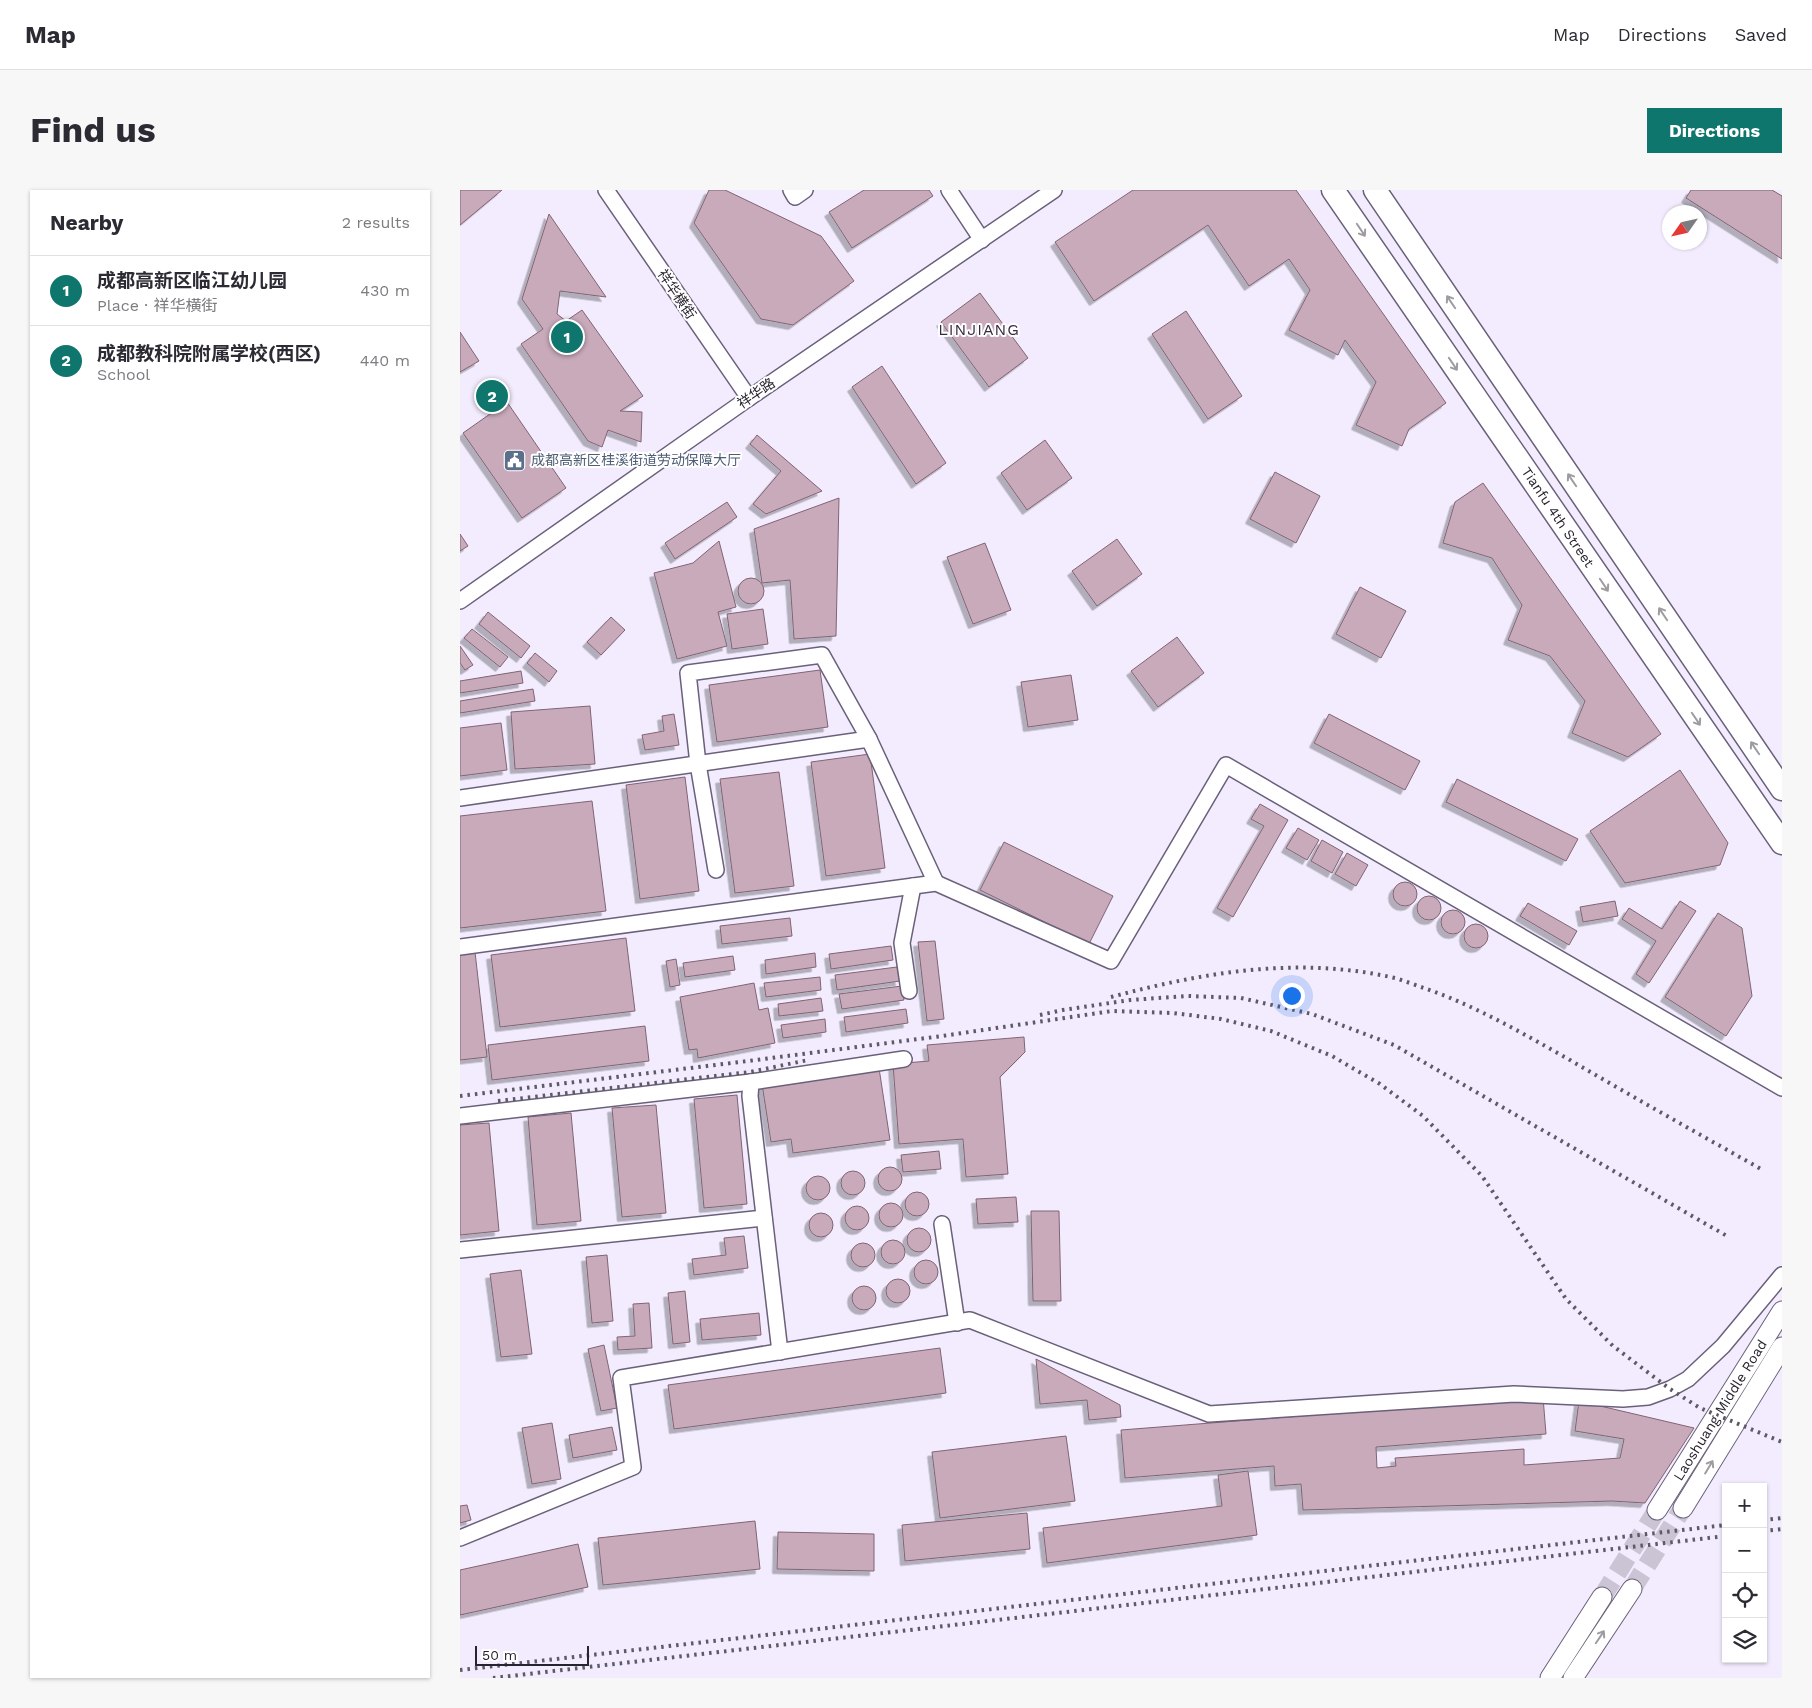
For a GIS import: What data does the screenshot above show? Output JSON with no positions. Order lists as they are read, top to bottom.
{
  "streets": {
    "main road": ["Tianfu 4th Street"],
    "street": ["祥华横街", "祥华路", "Laoshuang Middle Road"]
  },
  "crossings": [
    ["祥华横街", "祥华路"]
  ],
  "districts": ["LINJIANG"],
  "places": {
    "public building": ["成都高新区桂溪街道劳动保障大厅"]
  },
  "scale_bar": "50 m",
  "north": "bottom left",
  "page": {
    "header": "Map",
    "nav": ["Map", "Directions", "Saved"],
    "buttons": "Directions",
    "title": "Find us",
    "heading": ["Nearby", "2 results"],
    "list": [
      {
        "mark": "1",
        "name": "成都高新区临江幼儿园",
        "note": "Place · 祥华横街",
        "value": "430 m"
      },
      {
        "mark": "2",
        "name": "成都教科院附属学校(西区)",
        "note": "School",
        "value": "440 m"
      }
    ],
    "pins": ["1", "2"],
    "map_buttons": ["+", "−"],
    "scale": "50 m"
  }
}
